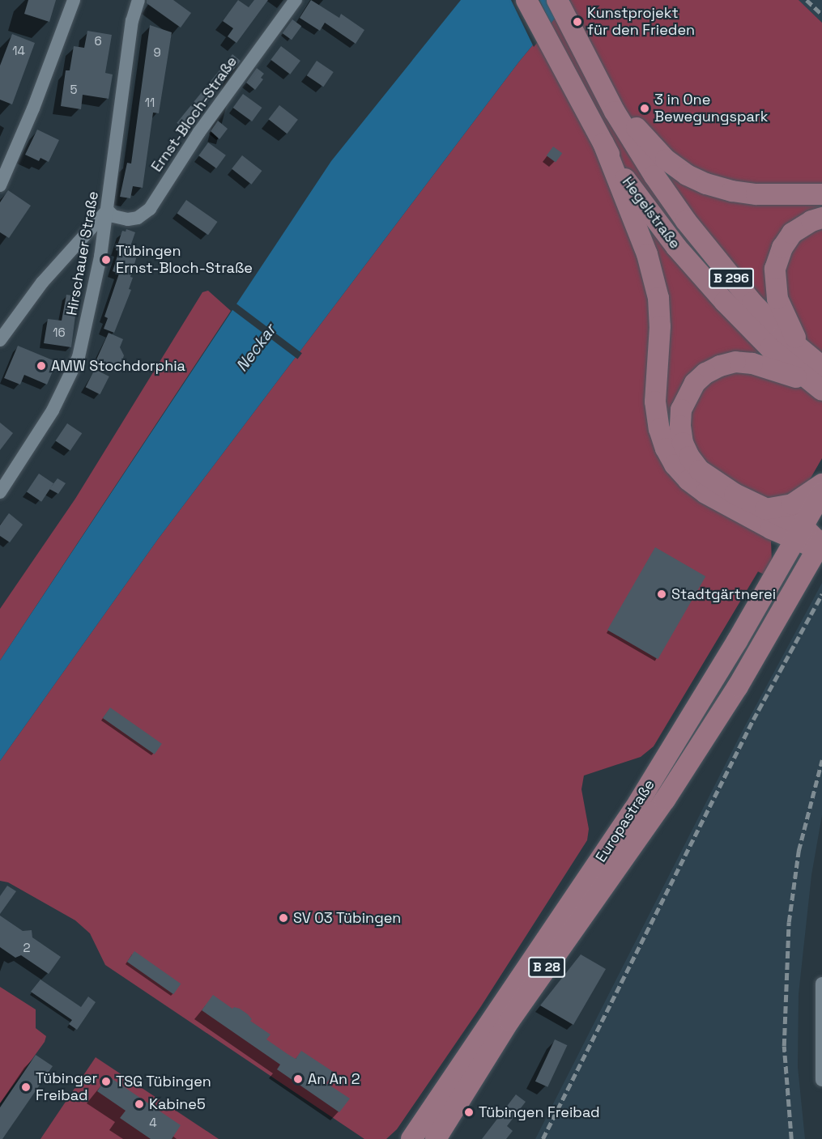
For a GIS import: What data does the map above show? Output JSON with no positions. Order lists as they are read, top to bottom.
{
  "streets": {
    "main road": [
      "Hegelstraße",
      "B 296",
      "Europastraße",
      "B 28"
    ],
    "street": ["Ernst-Bloch-Straße", "Hirschauer Straße"]
  },
  "crossings": [
    ["Ernst-Bloch-Straße", "Hirschauer Straße"]
  ],
  "water": ["Neckar"],
  "places": [
    "Kunstprojekt für den Frieden",
    "3 in One Bewegungspark",
    "Tübingen Ernst-Bloch-Straße",
    "AMW Stochdorphia",
    "Stadtgärtnerei",
    "SV 03 Tübingen",
    "An An 2",
    "TSG Tübingen",
    "Tübinger Freibad",
    "Kabine5",
    "Tübingen Freibad"
  ],
  "house_numbers": [
    "6",
    "14",
    "9",
    "5",
    "11",
    "16",
    "2",
    "4"
  ]
}
